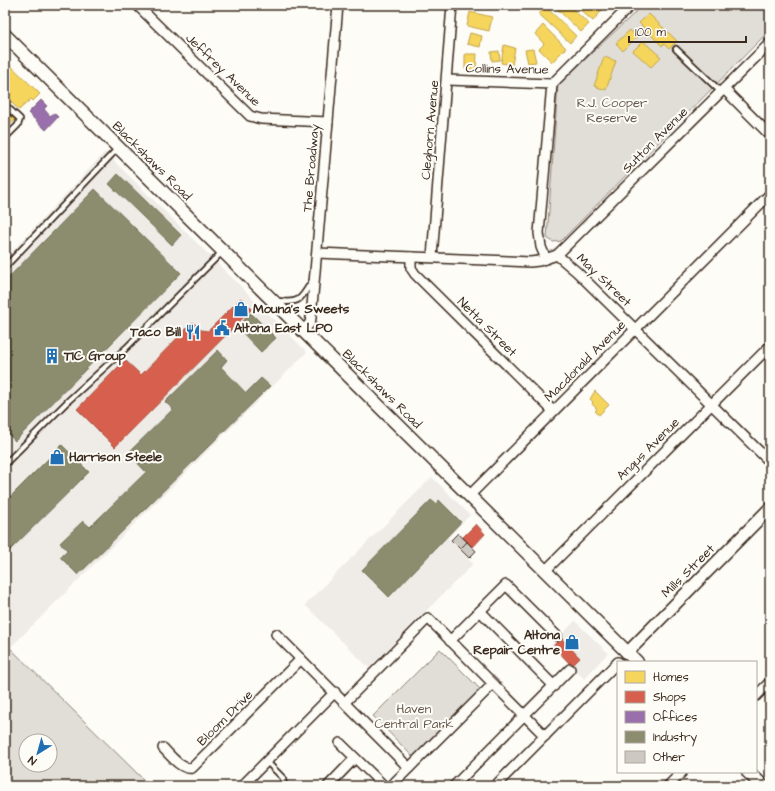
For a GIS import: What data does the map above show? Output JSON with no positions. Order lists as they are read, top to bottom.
{
  "streets": {
    "main road": ["Blackshaws Road"],
    "street": [
      "Collins Avenue",
      "Jeffrey Avenue",
      "Cleghorn Avenue",
      "Sutton Avenue",
      "The Broadway",
      "May Street",
      "Netta Street",
      "Macdonald Avenue",
      "Angus Avenue",
      "Mills Street",
      "Bloom Drive"
    ]
  },
  "crossings": [
    ["Collins Avenue", "Cleghorn Avenue"],
    ["Jeffrey Avenue", "The Broadway"],
    ["Cleghorn Avenue", "May Street"],
    ["Sutton Avenue", "May Street"],
    ["Blackshaws Road", "The Broadway"],
    ["Blackshaws Road", "Macdonald Avenue"],
    ["Blackshaws Road", "Angus Avenue"],
    ["Blackshaws Road", "Mills Street"],
    ["The Broadway", "May Street"],
    ["May Street", "Netta Street"],
    ["May Street", "Macdonald Avenue"],
    ["May Street", "Angus Avenue"],
    ["Netta Street", "Macdonald Avenue"]
  ],
  "parks": ["R.J. Cooper Reserve", "Haven Central Park"],
  "places": {
    "shop": ["Mouna’s Sweets", "Harrison Steele", "Altona Repair Centre"],
    "public building": ["Altona East LPO"],
    "restaurant": ["Taco Bill"],
    "building": ["TIC Group"]
  },
  "legend": [
    "Homes",
    "Shops",
    "Offices",
    "Industry",
    "Other"
  ],
  "scale_bar": "100 m",
  "north": "bottom left"
}
